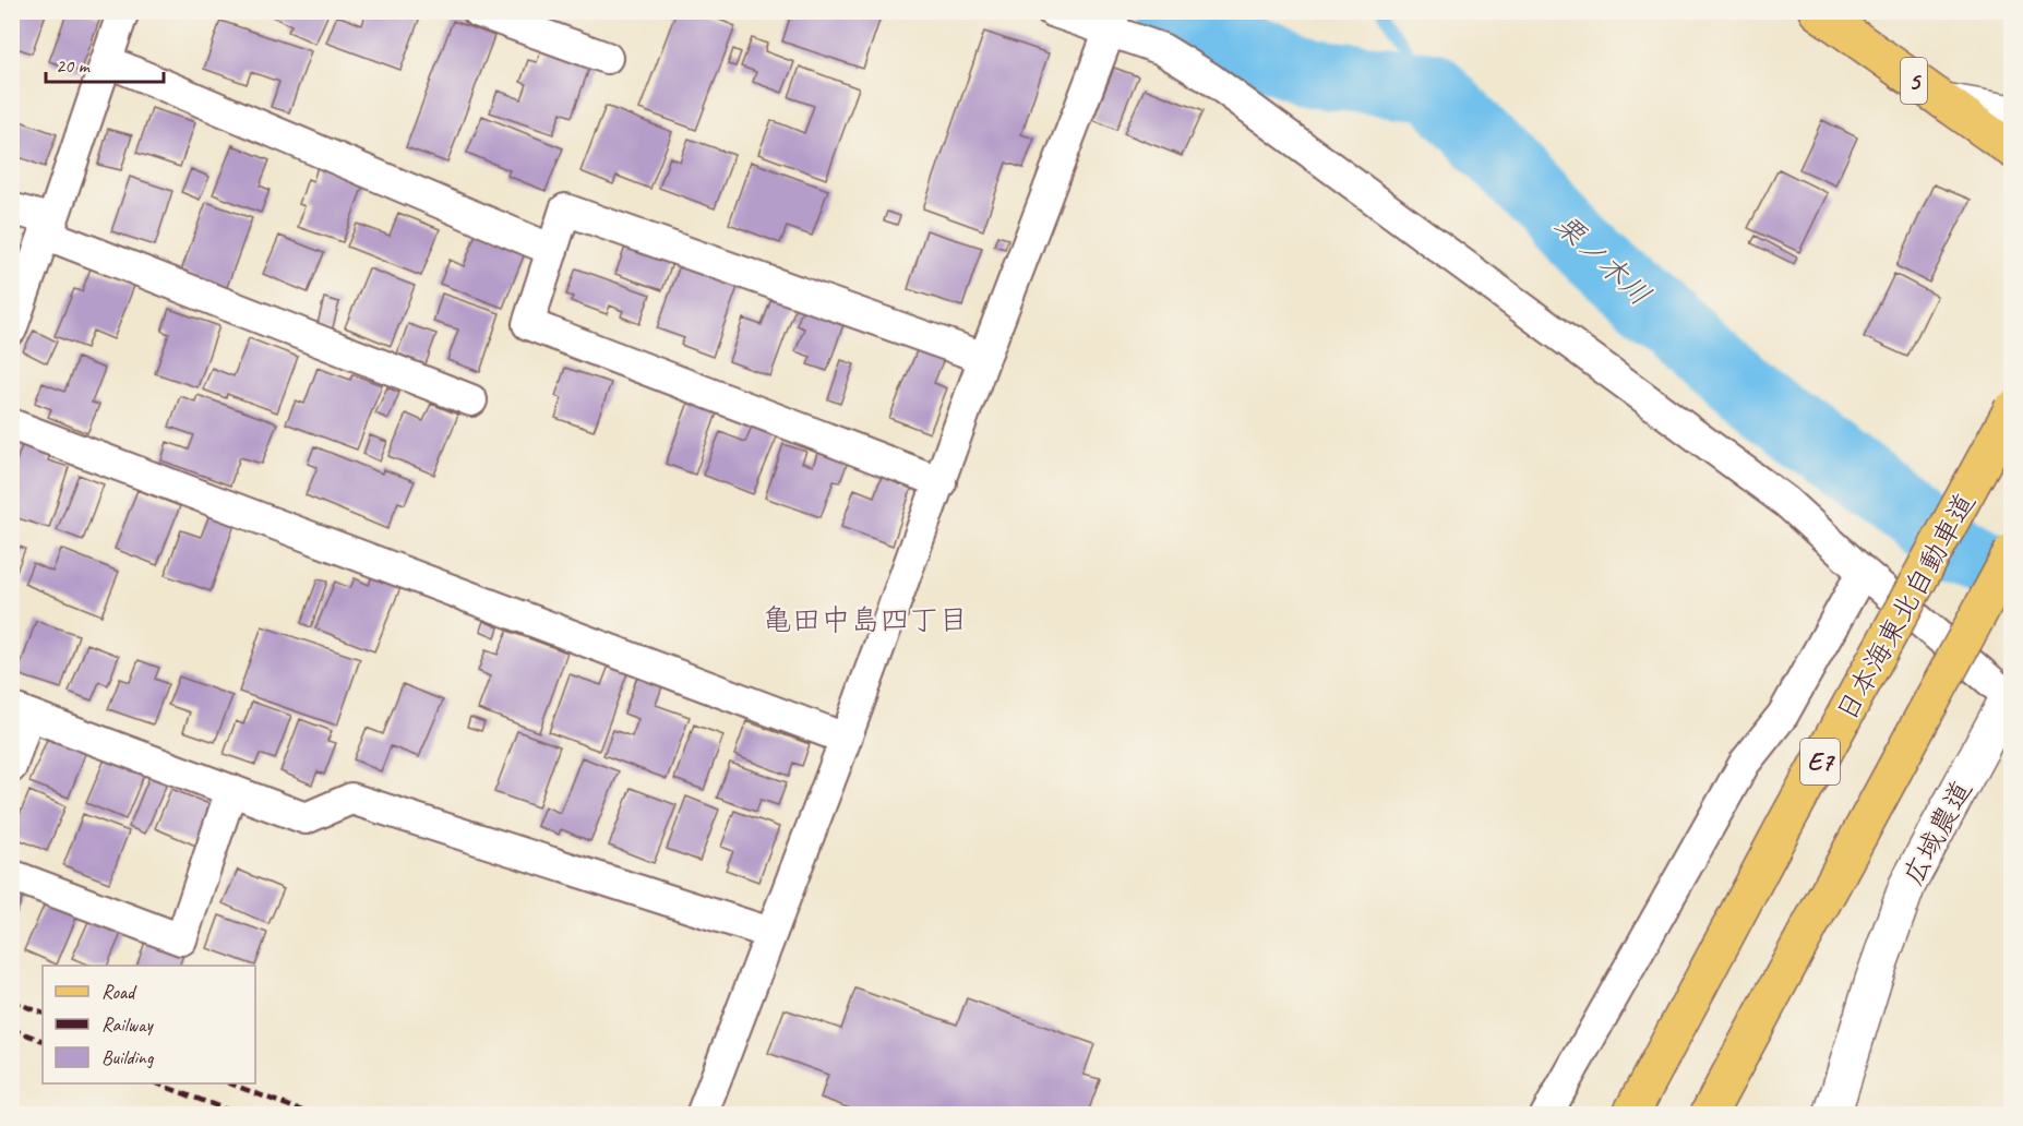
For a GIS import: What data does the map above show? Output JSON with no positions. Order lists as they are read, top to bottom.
{
  "streets": {
    "main road": ["5", "日本海東北自動車道", "E7"],
    "street": ["広域農道"]
  },
  "districts": ["亀田中島四丁目"],
  "water": ["栗ノ木川"],
  "legend": ["Road", "Railway", "Building"],
  "scale_bar": "20 m"
}
